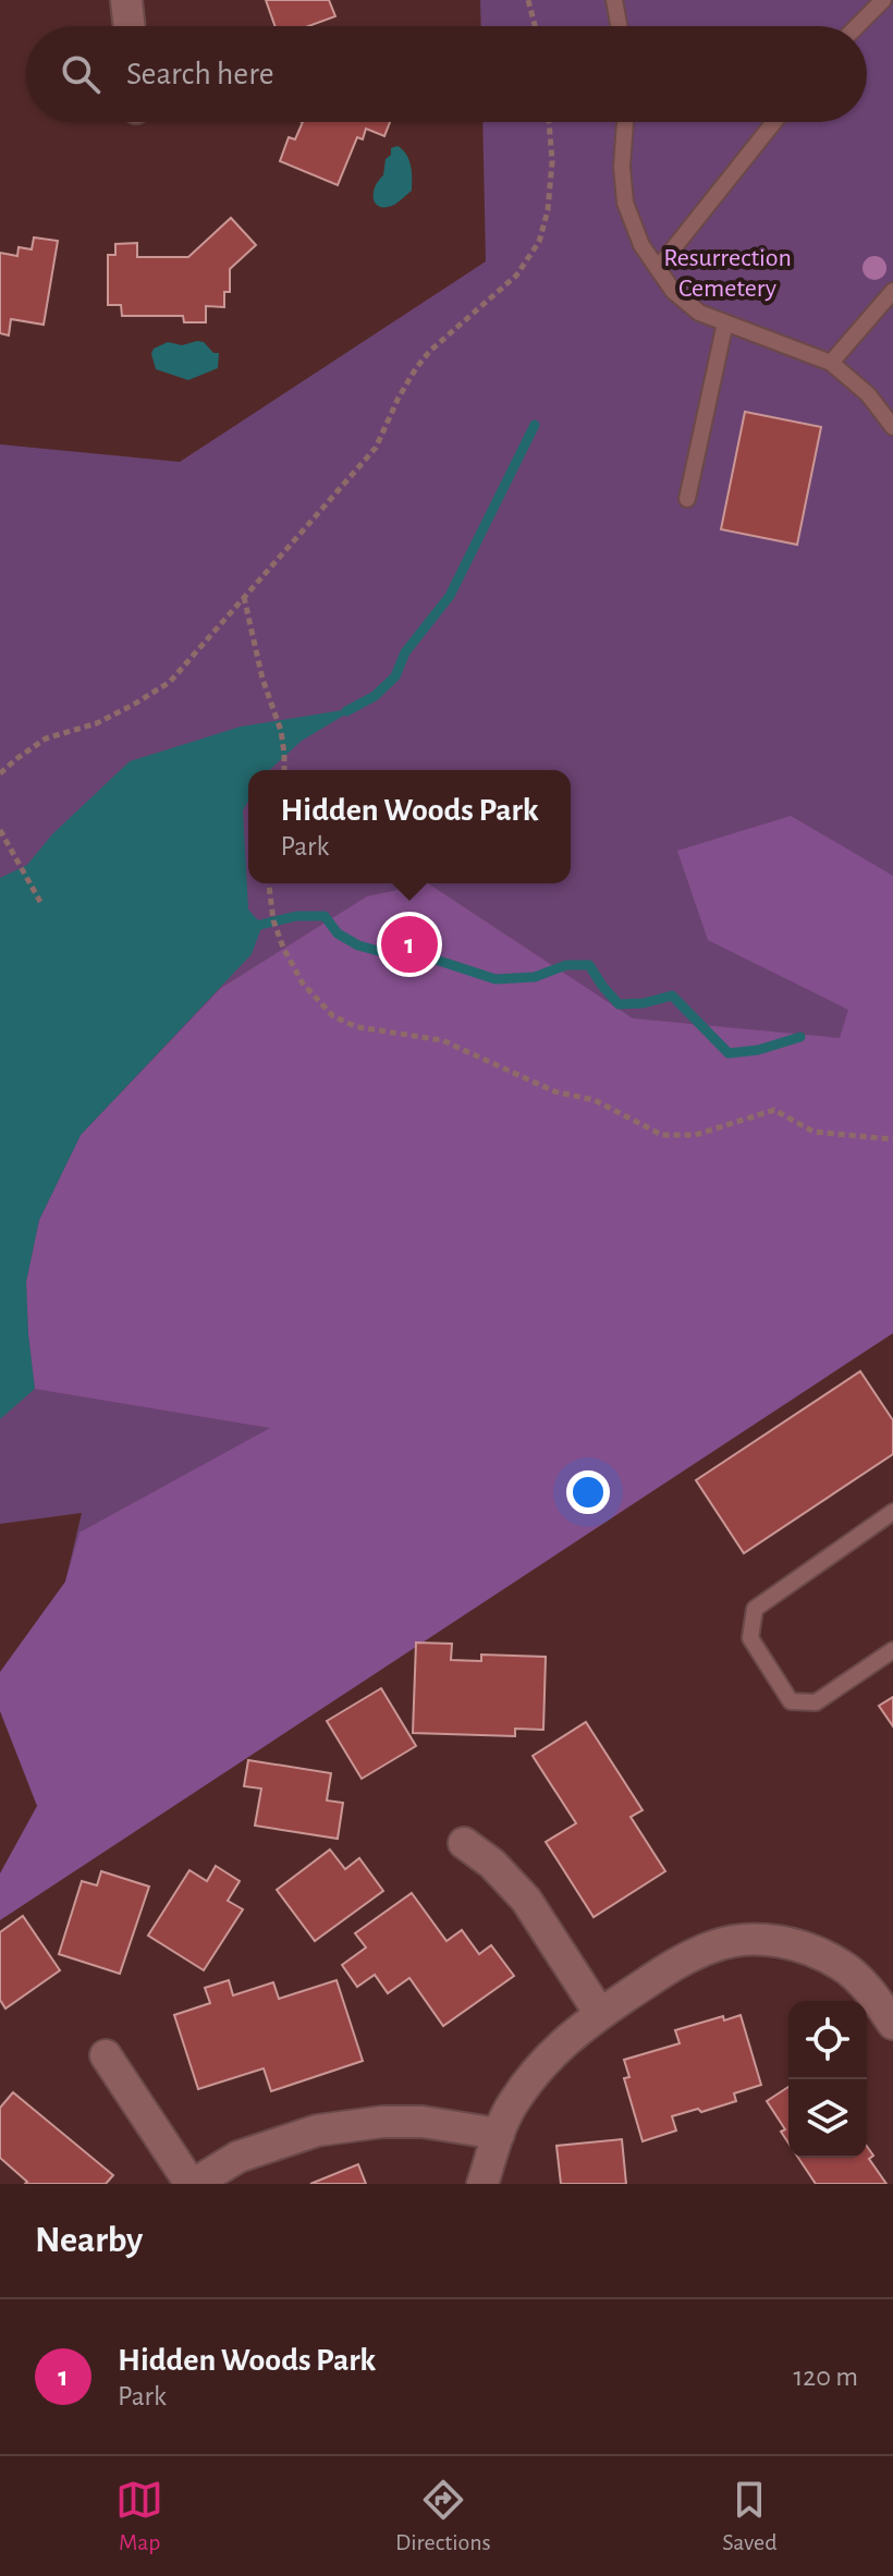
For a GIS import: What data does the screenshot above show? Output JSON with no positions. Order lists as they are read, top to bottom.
{
  "parks": ["Resurrection Cemetery"],
  "page": {
    "search": "Search here",
    "popup": ["Hidden Woods Park", "Park"],
    "pins": "1",
    "heading": "Nearby",
    "list": [
      {
        "mark": "1",
        "name": "Hidden Woods Park",
        "note": "Park",
        "value": "120 m"
      }
    ],
    "nav": ["Map", "Directions", "Saved"]
  }
}
